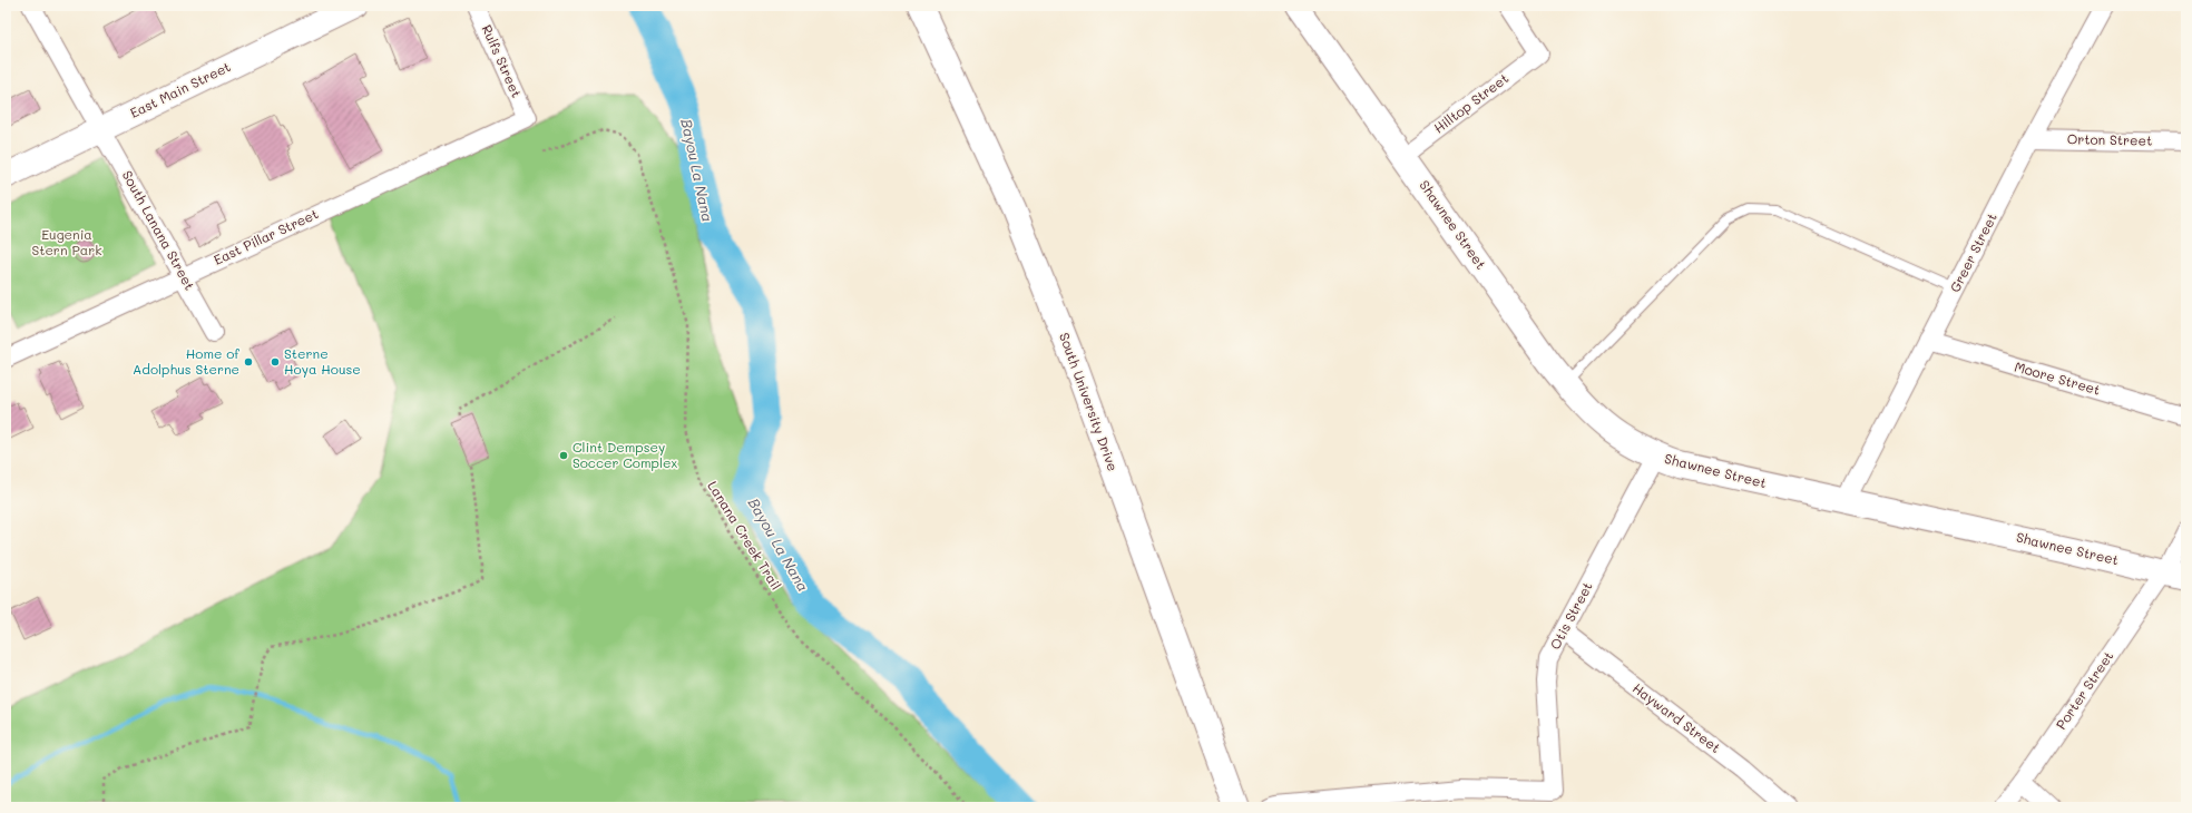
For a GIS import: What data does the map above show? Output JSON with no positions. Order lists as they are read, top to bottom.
{
  "streets": {
    "main road": ["East Main Street", "Shawnee Street", "South University Drive"],
    "street": [
      "Rulfs Street",
      "Hilltop Street",
      "Orton Street",
      "South Lanana Street",
      "East Pillar Street",
      "Greer Street",
      "Moore Street",
      "Otis Street",
      "Porter Street",
      "Hayward Street"
    ],
    "path": ["Lanana Creek Trail"]
  },
  "crossings": [
    ["Rulfs Street", "East Pillar Street"],
    ["East Main Street", "South Lanana Street"],
    ["Hilltop Street", "Shawnee Street"],
    ["Orton Street", "Greer Street"],
    ["Shawnee Street", "Greer Street"],
    ["Shawnee Street", "Otis Street"],
    ["Shawnee Street", "Porter Street"],
    ["South Lanana Street", "East Pillar Street"],
    ["Greer Street", "Moore Street"],
    ["Otis Street", "Hayward Street"]
  ],
  "water": ["Bayou La Nana"],
  "parks": ["Eugenia Stern Park"],
  "places": ["Home of Adolphus Sterne", "Sterne Hoya House", "Clint Dempsey Soccer Complex"]
}
